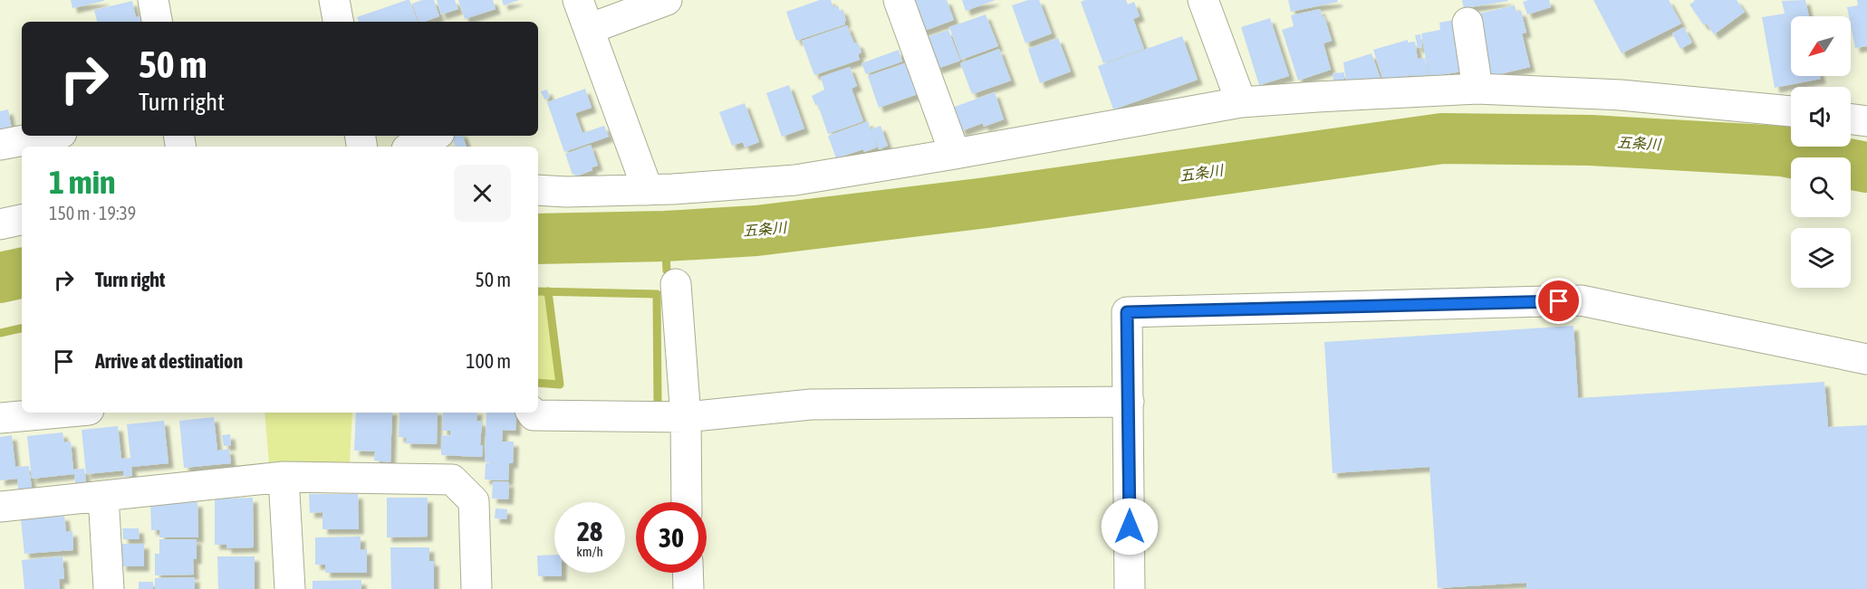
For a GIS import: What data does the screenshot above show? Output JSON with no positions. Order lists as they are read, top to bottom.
{
  "water": ["五条川"],
  "north": "bottom left",
  "page": {
    "turn": ["50 m", "Turn right"],
    "heading": ["1 min", "150 m · 19:39"],
    "list": [
      {
        "name": "Turn right",
        "value": "50 m"
      },
      {
        "name": "Arrive at destination",
        "value": "100 m"
      }
    ],
    "speed": "28 km/h",
    "limit": "30"
  }
}
